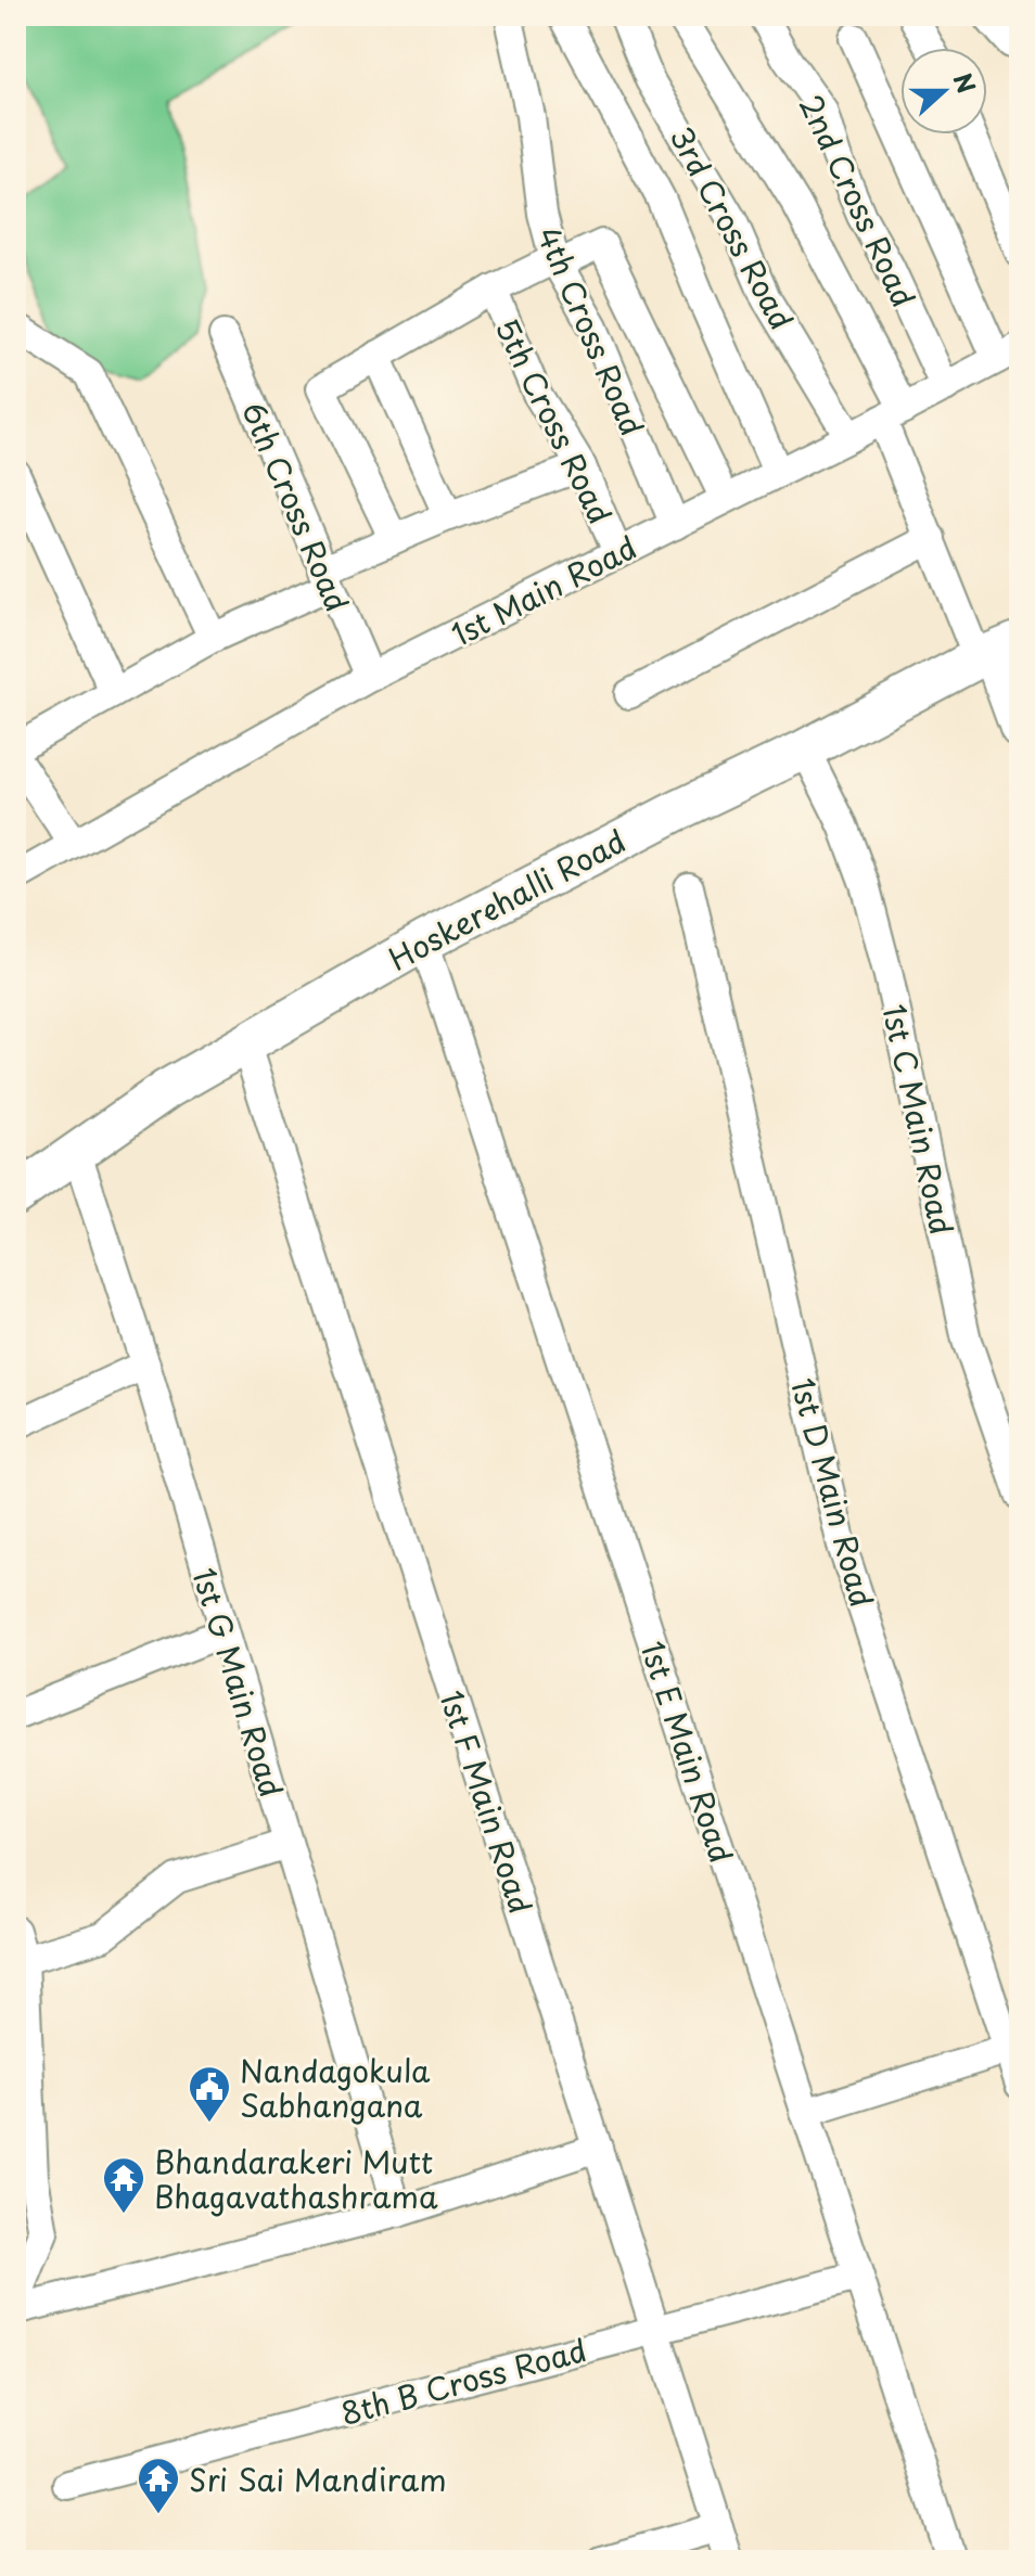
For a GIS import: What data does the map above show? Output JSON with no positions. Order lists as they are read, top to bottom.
{
  "streets": {
    "street": [
      "2nd Cross Road",
      "3rd Cross Road",
      "4th Cross Road",
      "5th Cross Road",
      "6th Cross Road",
      "1st Main Road",
      "Hoskerehalli Road",
      "1st C Main Road",
      "1st D Main Road",
      "1st G Main Road",
      "1st E Main Road",
      "1st F Main Road",
      "8th B Cross Road"
    ]
  },
  "crossings": [
    ["2nd Cross Road", "1st Main Road"],
    ["3rd Cross Road", "1st Main Road"],
    ["4th Cross Road", "1st Main Road"],
    ["5th Cross Road", "1st Main Road"],
    ["6th Cross Road", "1st Main Road"],
    ["Hoskerehalli Road", "1st C Main Road"],
    ["Hoskerehalli Road", "1st G Main Road"],
    ["Hoskerehalli Road", "1st E Main Road"],
    ["Hoskerehalli Road", "1st F Main Road"],
    ["1st E Main Road", "8th B Cross Road"],
    ["1st F Main Road", "8th B Cross Road"]
  ],
  "places": {
    "public building": ["Nandagokula Sabhangana"],
    "temple": ["Bhandarakeri Mutt Bhagavathashrama", "Sri Sai Mandiram"]
  },
  "north": "right"
}
